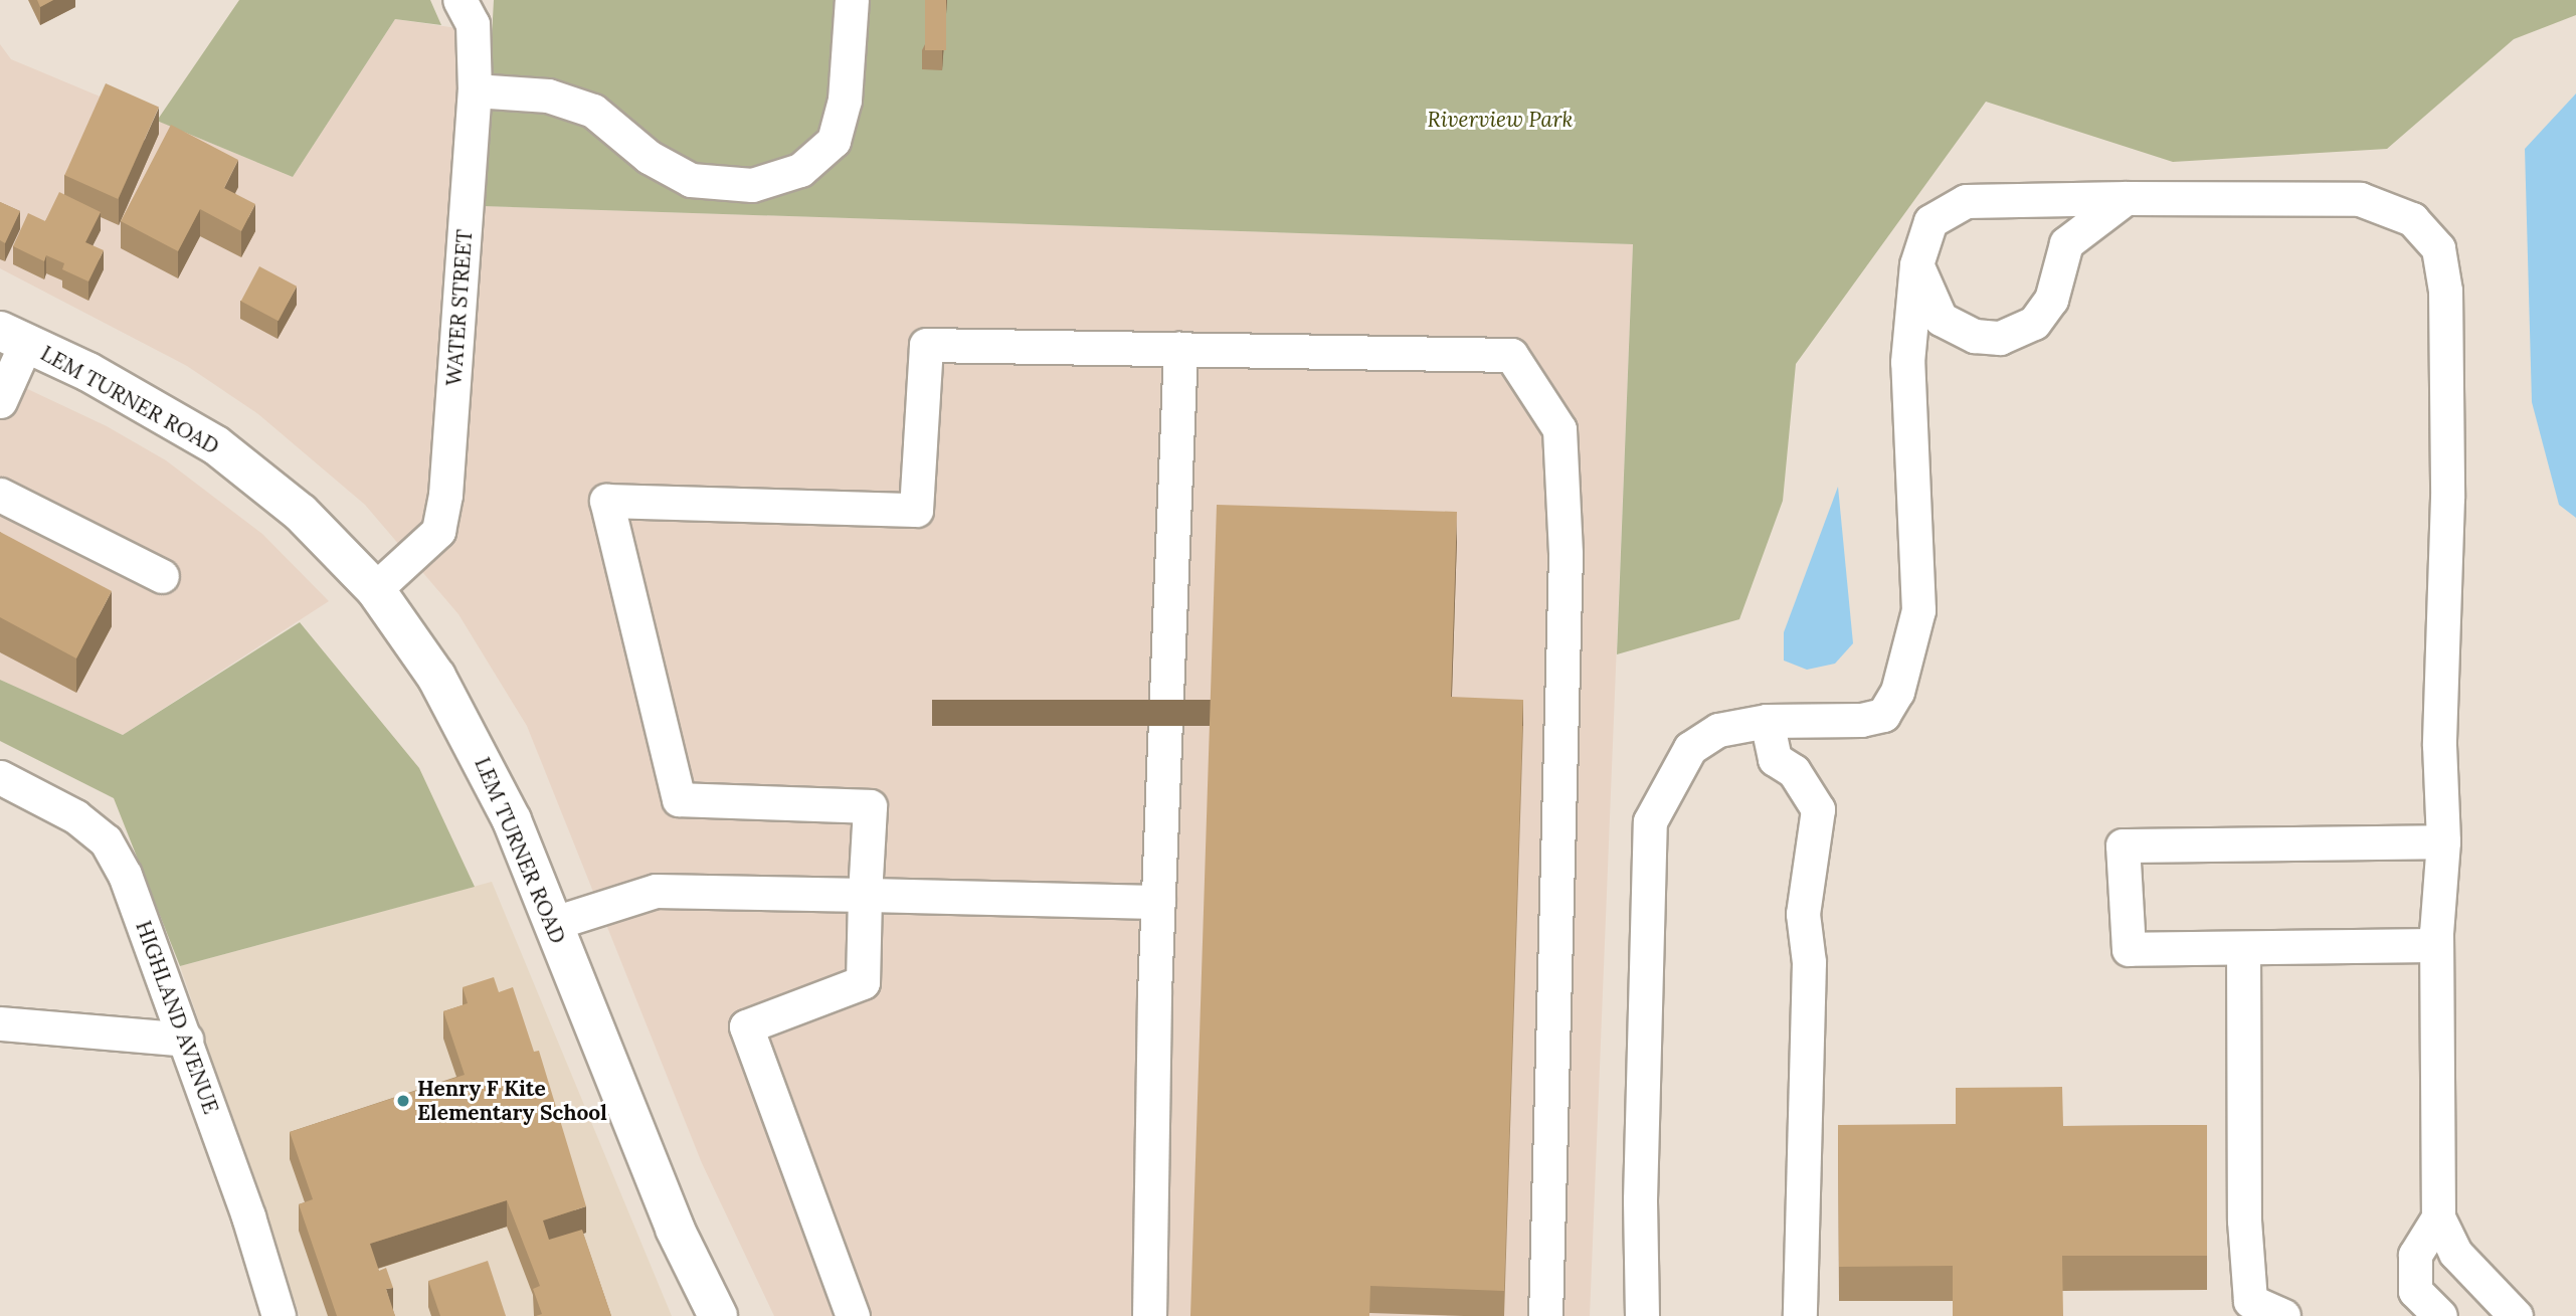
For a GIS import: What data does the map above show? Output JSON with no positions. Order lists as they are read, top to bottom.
{
  "streets": {
    "main road": ["LEM TURNER ROAD"],
    "street": ["WATER STREET", "HIGHLAND AVENUE"]
  },
  "crossings": [
    ["WATER STREET", "LEM TURNER ROAD"]
  ],
  "parks": ["Riverview Park"],
  "places": ["Henry F Kite Elementary School"]
}
